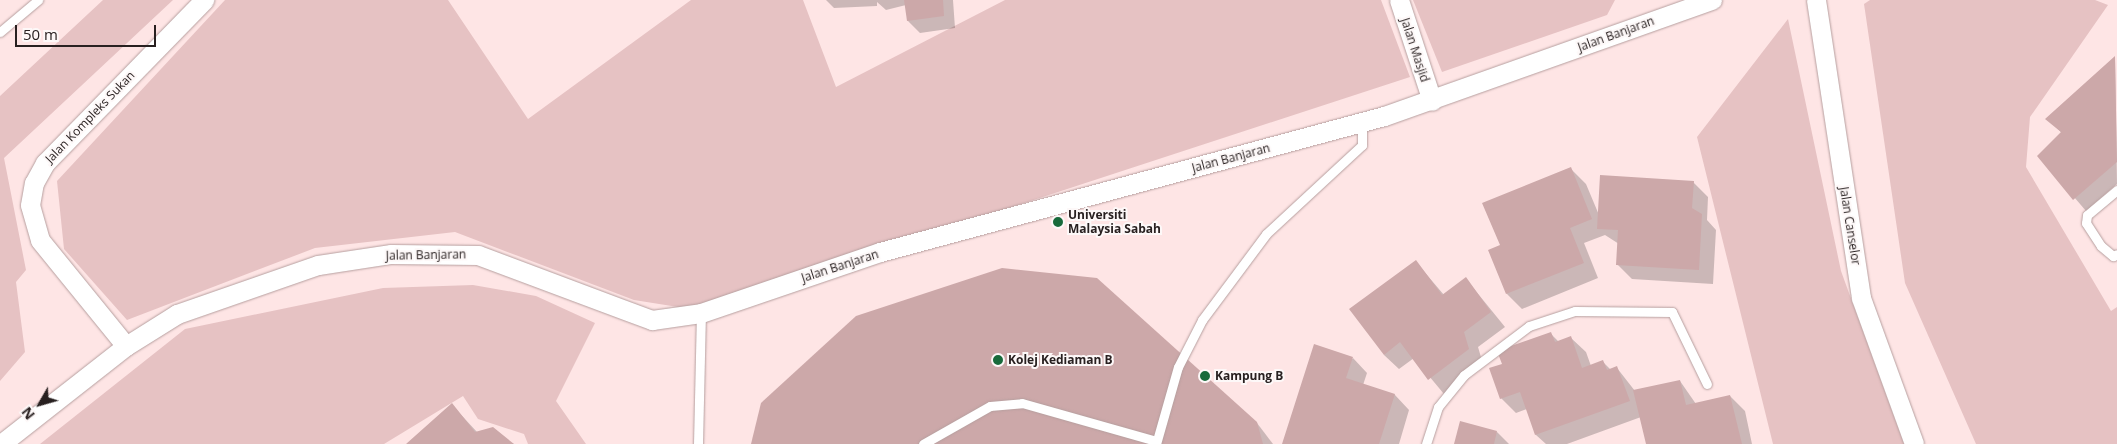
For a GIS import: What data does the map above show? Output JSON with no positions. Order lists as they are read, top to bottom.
{
  "streets": {
    "street": [
      "Jalan Banjaran",
      "Jalan Masjid",
      "Jalan Kompleks Sukan",
      "Jalan Canselor"
    ]
  },
  "crossings": [
    ["Jalan Banjaran", "Jalan Masjid"],
    ["Jalan Banjaran", "Jalan Kompleks Sukan"]
  ],
  "places": ["Universiti Malaysia Sabah", "Kolej Kediaman B", "Kampung B"],
  "scale_bar": "50 m",
  "north": "bottom left"
}
